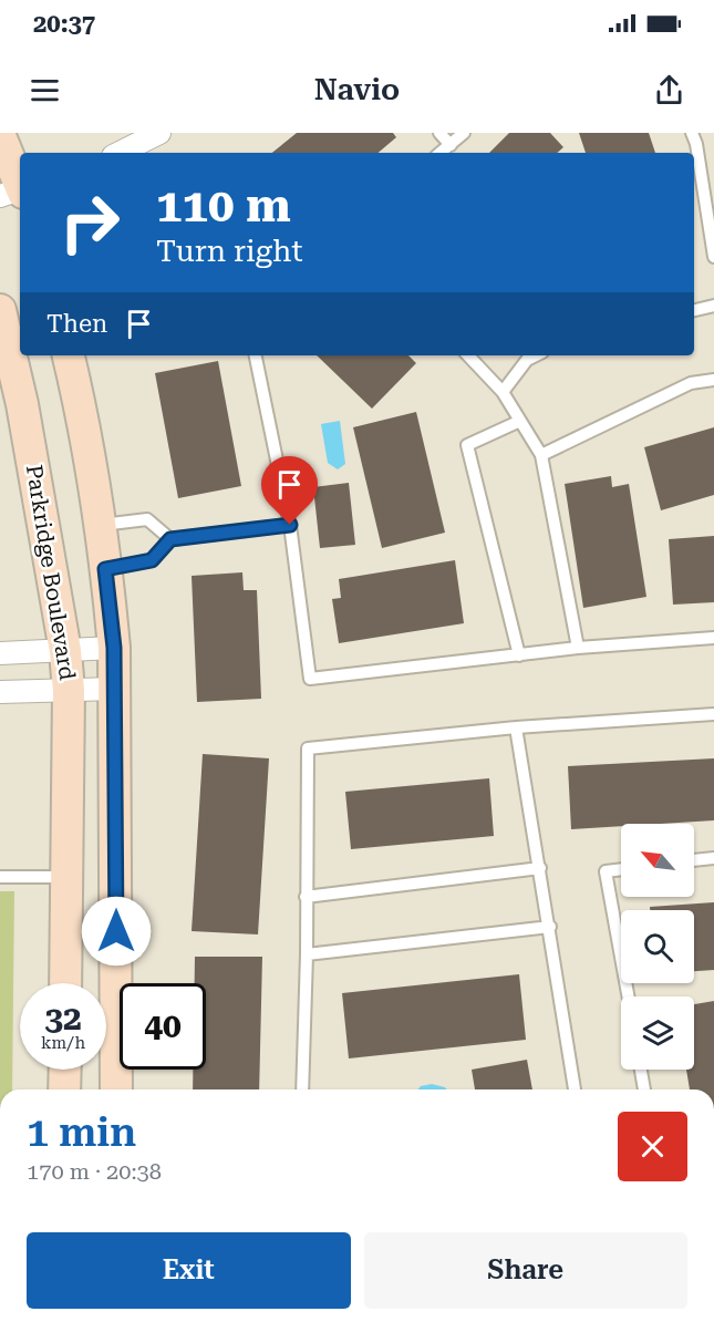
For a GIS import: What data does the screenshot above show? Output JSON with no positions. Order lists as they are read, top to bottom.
{
  "streets": {
    "street": ["Parkridge Boulevard"]
  },
  "north": "top left",
  "page": {
    "status": "20:37",
    "header": "Navio",
    "turn": ["110 m", "Turn right"],
    "then": "Then",
    "speed": "32 km/h",
    "limit": "40",
    "heading": ["1 min", "170 m · 20:38"],
    "buttons": ["Exit", "Share"]
  }
}
